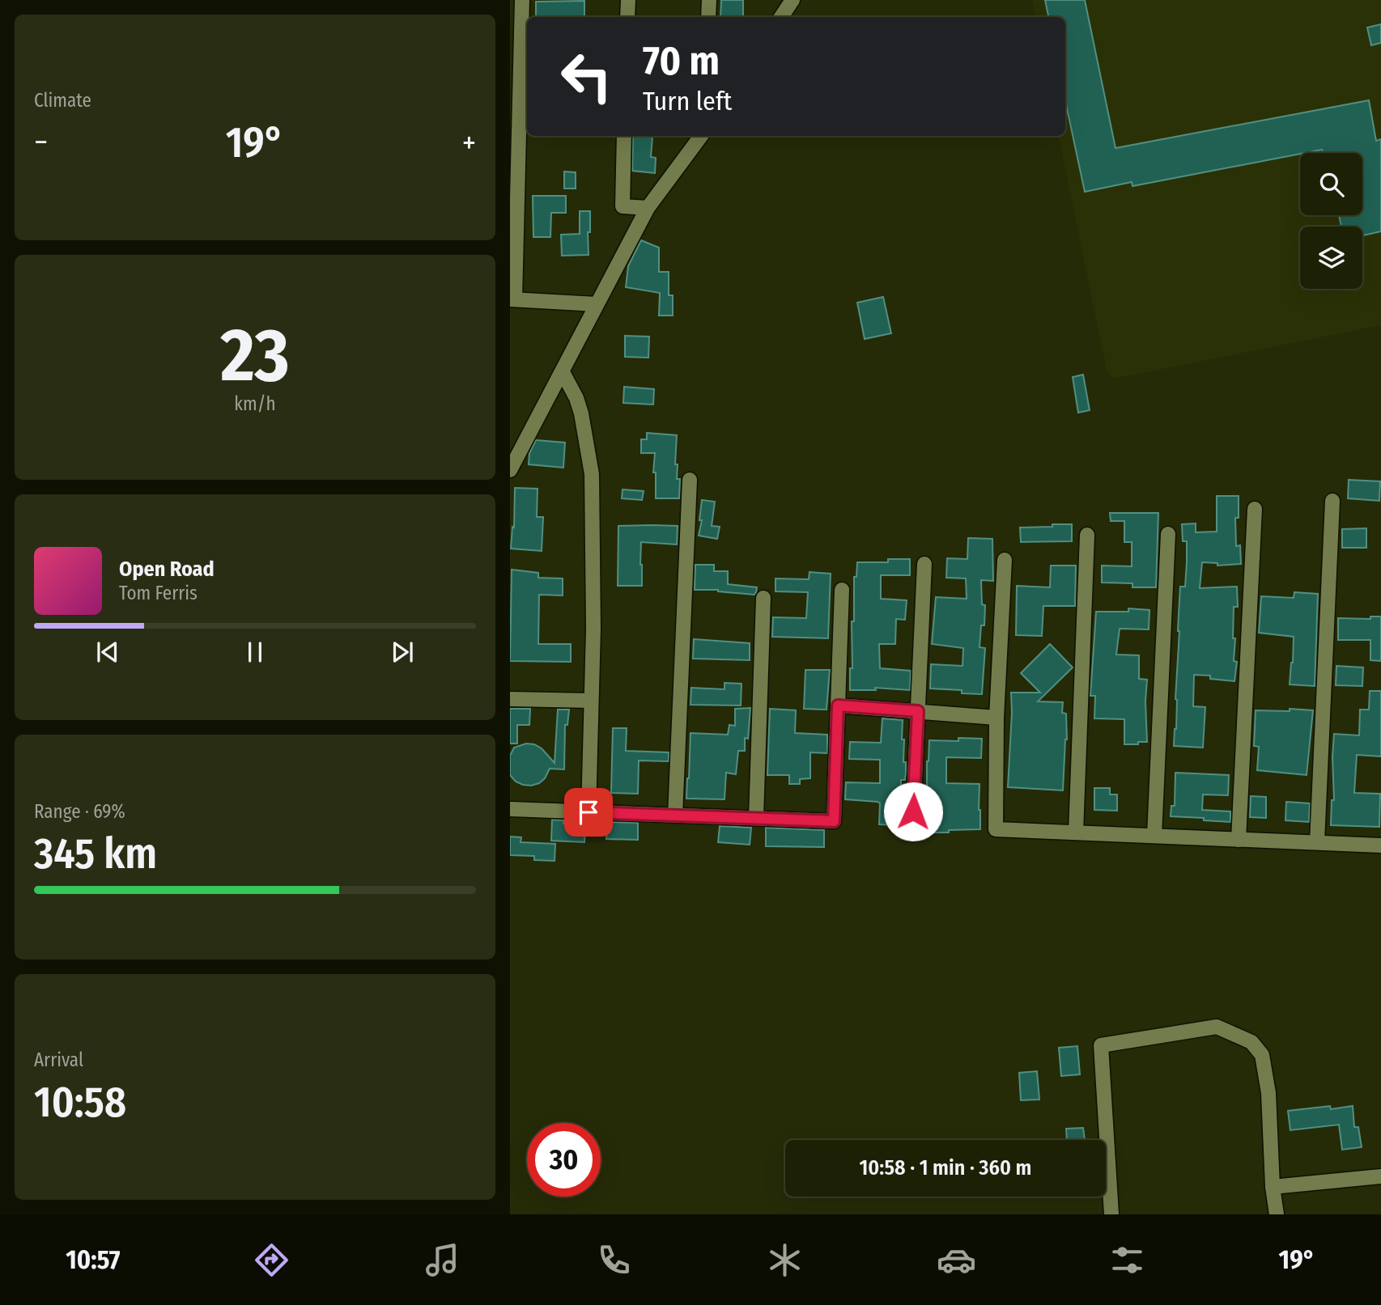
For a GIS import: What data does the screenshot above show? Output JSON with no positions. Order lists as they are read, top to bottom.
{
  "page": {
    "tile": [
      "Climate",
      ["23", "km/h"],
      ["Range · 69%", "345 km"],
      ["Arrival", "10:58"]
    ],
    "turn": ["70 m", "Turn left"],
    "heat": ["−", "19°", "+"],
    "song": ["Open Road", "Tom Ferris"],
    "limit": "30",
    "trip": "10:58 · 1 min · 360 m",
    "tabs": ["10:57", "19°"]
  }
}
